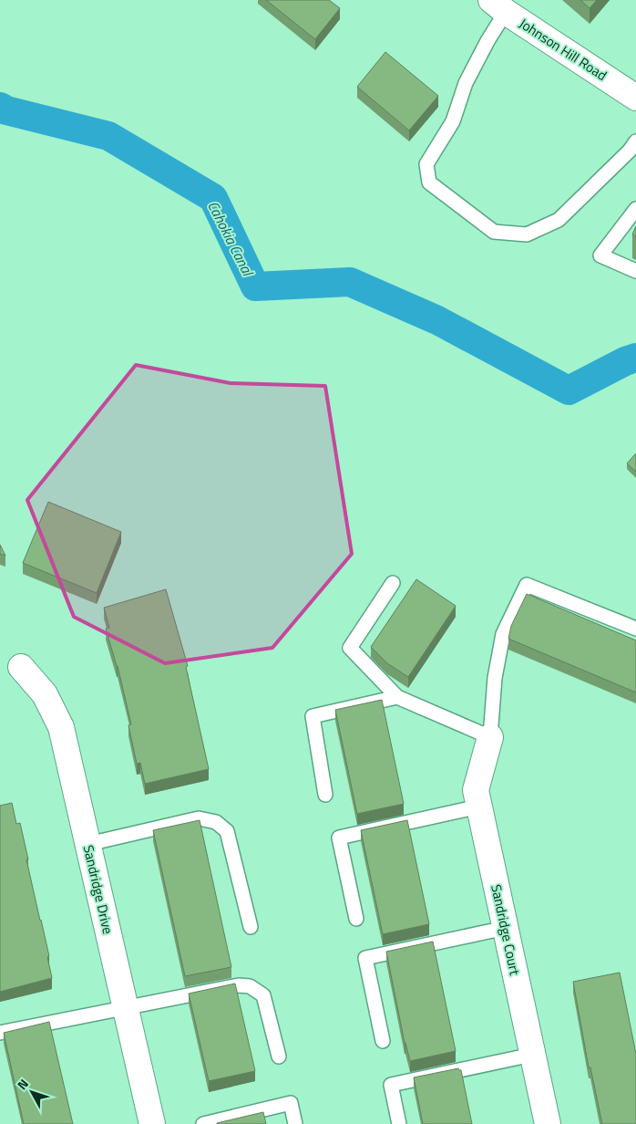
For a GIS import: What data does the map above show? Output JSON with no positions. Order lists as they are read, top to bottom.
{
  "streets": {
    "street": ["Johnson Hill Road", "Sandridge Drive", "Sandridge Court"]
  },
  "water": ["Cahokia Canal"],
  "north": "top left"
}
